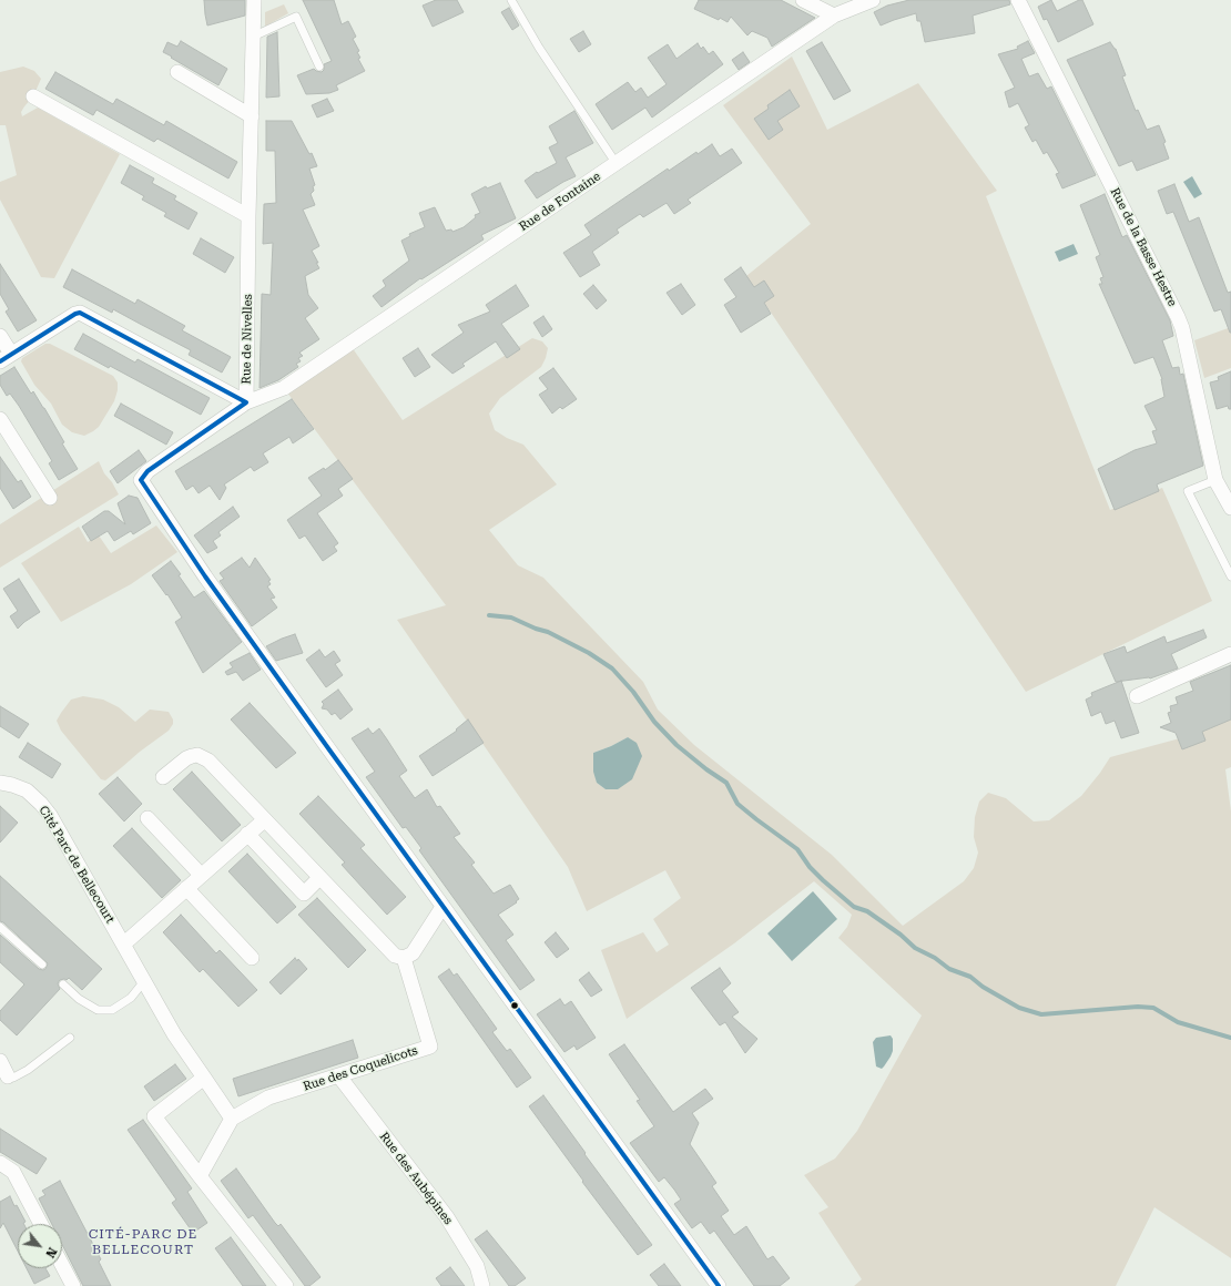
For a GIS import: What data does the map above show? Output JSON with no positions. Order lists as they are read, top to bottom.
{
  "streets": {
    "street": [
      "Rue de Fontaine",
      "Rue de la Basse Hestre",
      "Rue de Nivelles",
      "Cité Parc de Bellecourt",
      "Rue des Coquelicots",
      "Rue des Aubépines"
    ]
  },
  "crossings": [
    ["Rue de Fontaine", "Rue de Nivelles"],
    ["Rue des Coquelicots", "Rue des Aubépines"]
  ],
  "districts": ["CITÉ-PARC DE BELLECOURT"],
  "north": "bottom right"
}
